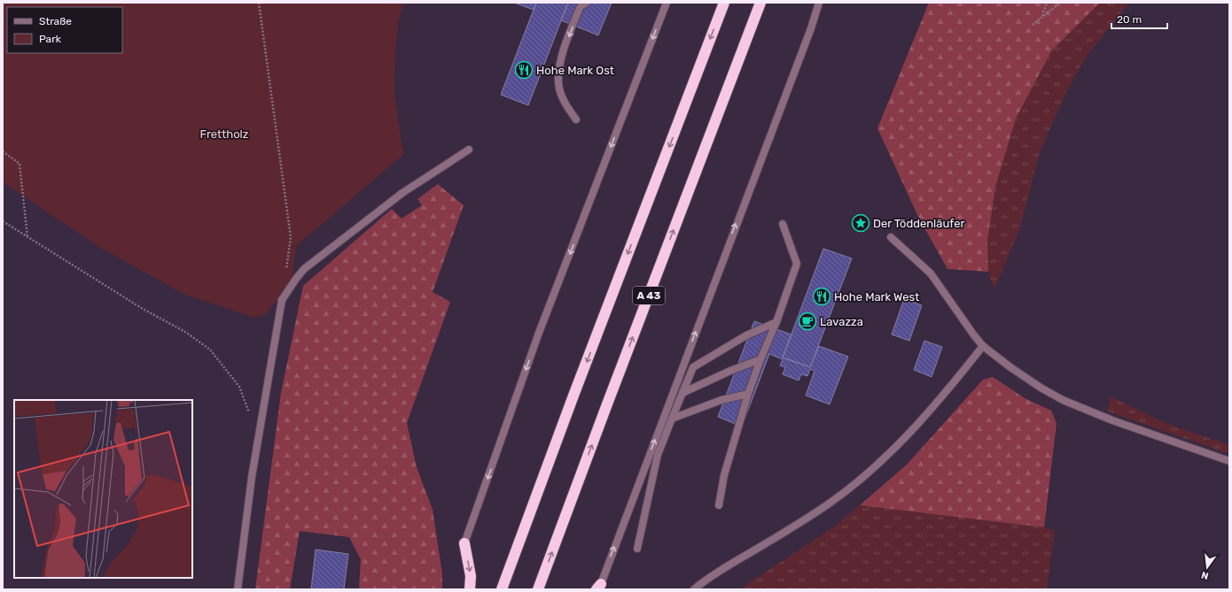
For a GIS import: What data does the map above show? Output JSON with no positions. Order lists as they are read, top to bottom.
{
  "streets": {
    "highway": ["A 43"]
  },
  "parks": ["Frettholz"],
  "places": {
    "restaurant": ["Hohe Mark Ost", "Hohe Mark West"],
    "place": ["Der Töddenläufer"],
    "cafe": ["Lavazza"]
  },
  "legend": ["Straße", "Park"],
  "scale_bar": "20 m",
  "north": "bottom"
}
